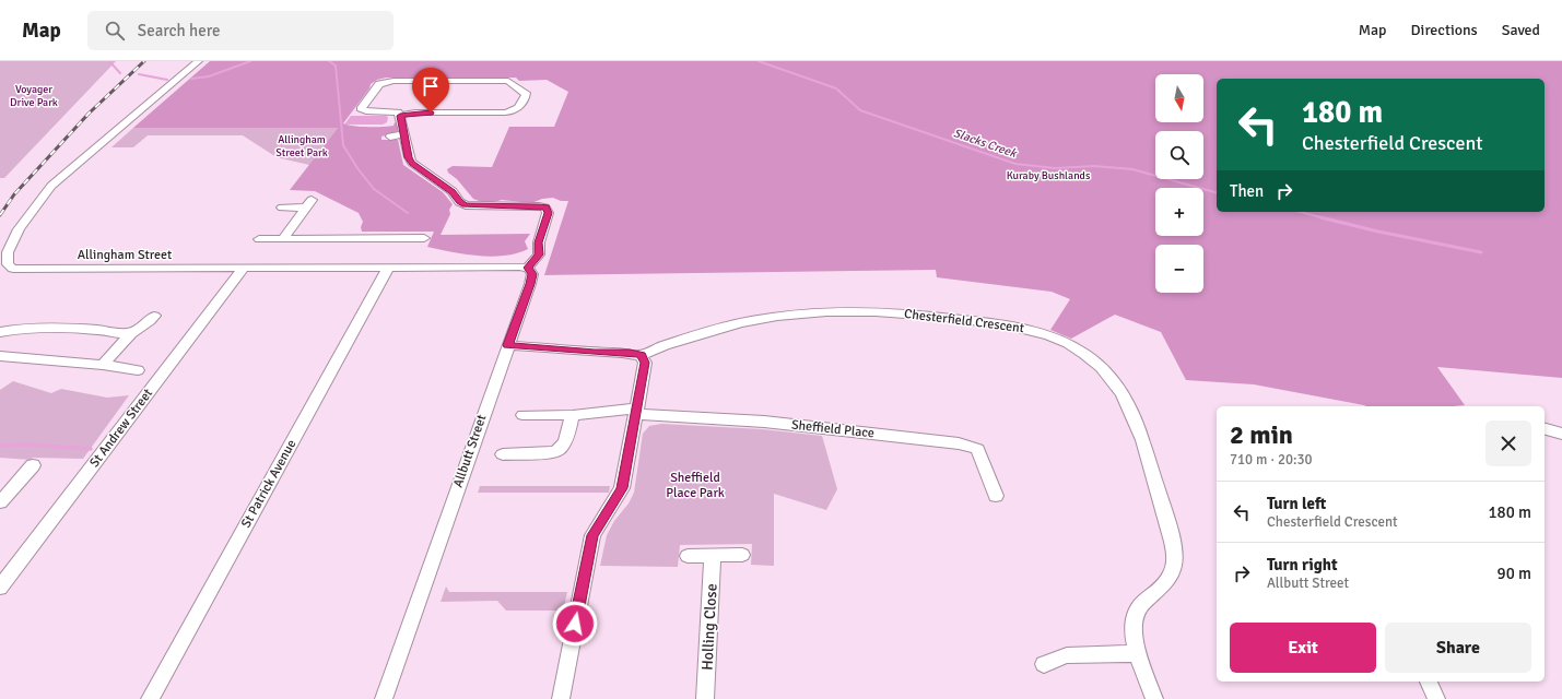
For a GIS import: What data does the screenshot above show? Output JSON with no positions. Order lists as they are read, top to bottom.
{
  "streets": {
    "street": [
      "Allingham Street",
      "Chesterfield Crescent",
      "St Andrew Street",
      "Sheffield Place",
      "Allbutt Street",
      "St Patrick Avenue",
      "Holling Close"
    ]
  },
  "crossings": [
    ["Allingham Street", "St Andrew Street"],
    ["Allingham Street", "Allbutt Street"],
    ["Allingham Street", "St Patrick Avenue"],
    ["Chesterfield Crescent", "Allbutt Street"]
  ],
  "water": ["Slacks Creek"],
  "parks": [
    "Voyager Drive Park",
    "Allingham Street Park",
    "Kuraby Bushlands",
    "Sheffield Place Park"
  ],
  "north": "bottom",
  "page": {
    "header": "Map",
    "search": "Search here",
    "nav": ["Map", "Directions", "Saved"],
    "map_buttons": ["+", "−"],
    "turn": ["180 m", "Chesterfield Crescent"],
    "then": "Then",
    "heading": ["2 min", "710 m · 20:30"],
    "list": [
      {
        "name": "Turn left",
        "note": "Chesterfield Crescent",
        "value": "180 m"
      },
      {
        "name": "Turn right",
        "note": "Allbutt Street",
        "value": "90 m"
      }
    ],
    "buttons": ["Exit", "Share"]
  }
}
